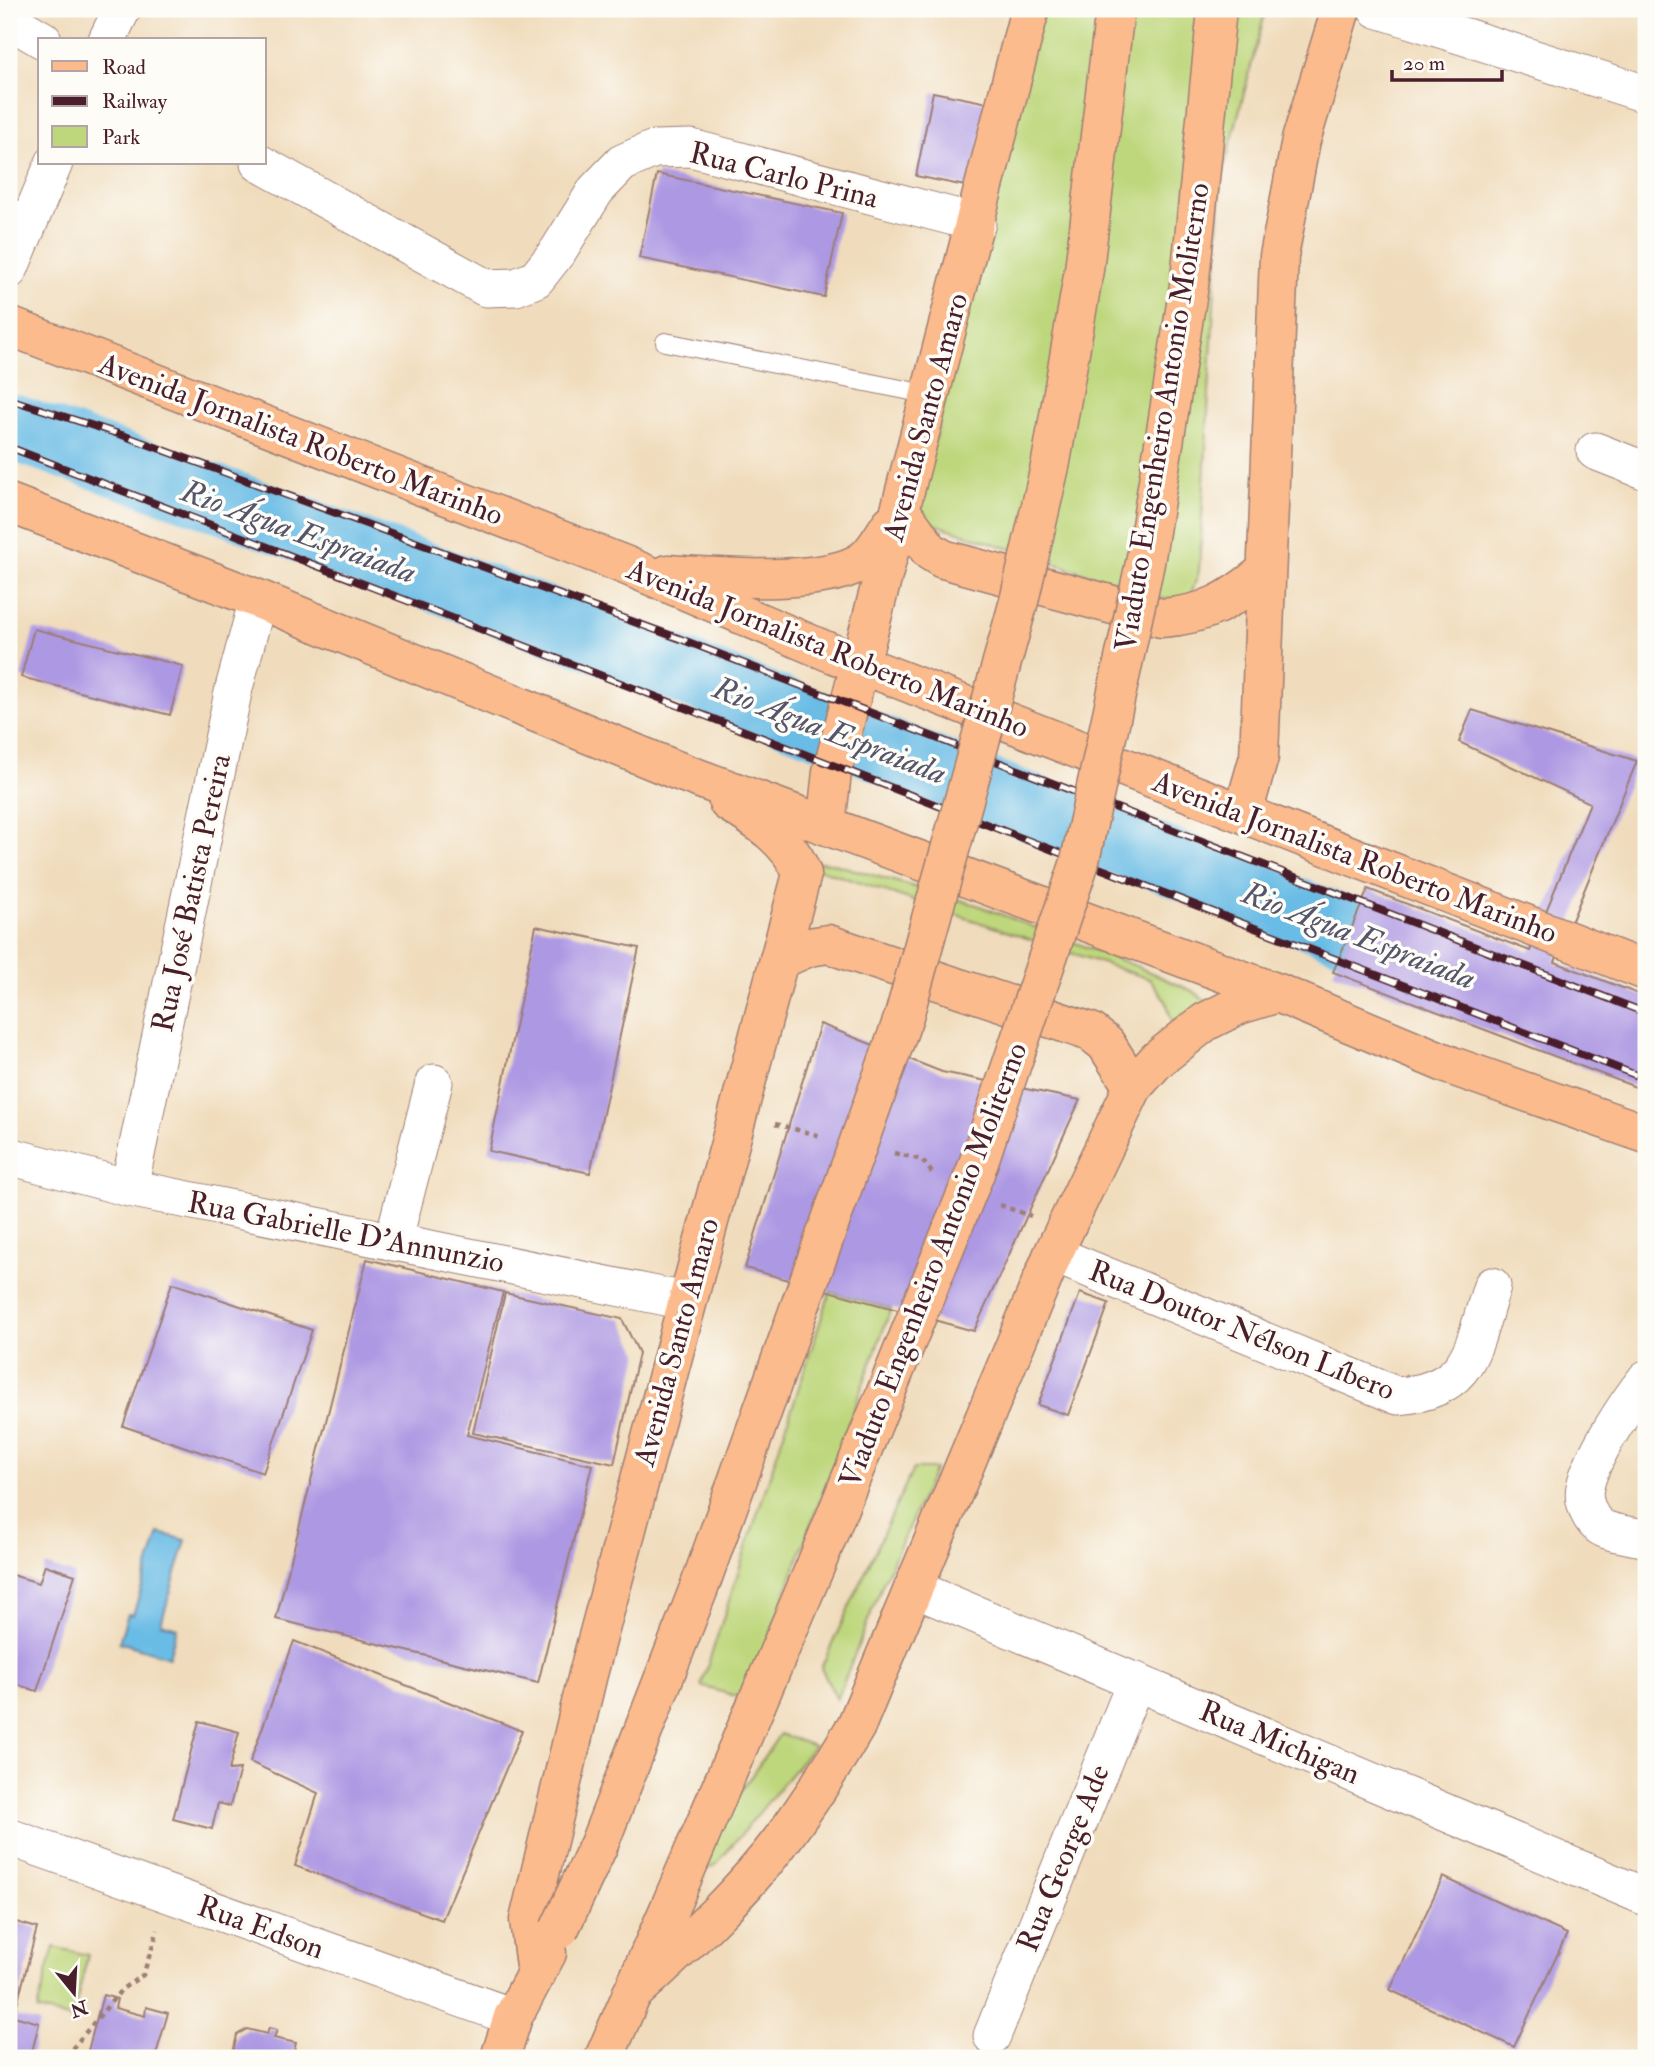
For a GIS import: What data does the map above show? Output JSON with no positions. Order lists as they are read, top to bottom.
{
  "streets": {
    "main road": ["Avenida Santo Amaro", "Viaduto Engenheiro Antonio Moliterno", "Avenida Jornalista Roberto Marinho"],
    "street": [
      "Rua Carlo Prina",
      "Rua José Batista Pereira",
      "Rua Gabrielle D'Annunzio",
      "Rua Doutor Nélson Líbero",
      "Rua Michigan",
      "Rua George Ade",
      "Rua Edson"
    ]
  },
  "crossings": [
    ["Rua Carlo Prina", "Avenida Santo Amaro"],
    ["Avenida Santo Amaro", "Avenida Jornalista Roberto Marinho"],
    ["Avenida Santo Amaro", "Rua Gabrielle D'Annunzio"],
    ["Rua José Batista Pereira", "Rua Gabrielle D'Annunzio"],
    ["Rua Michigan", "Rua George Ade"]
  ],
  "water": ["Rio Água Espraiada"],
  "legend": ["Road", "Railway", "Park"],
  "scale_bar": "20 m",
  "north": "bottom"
}
